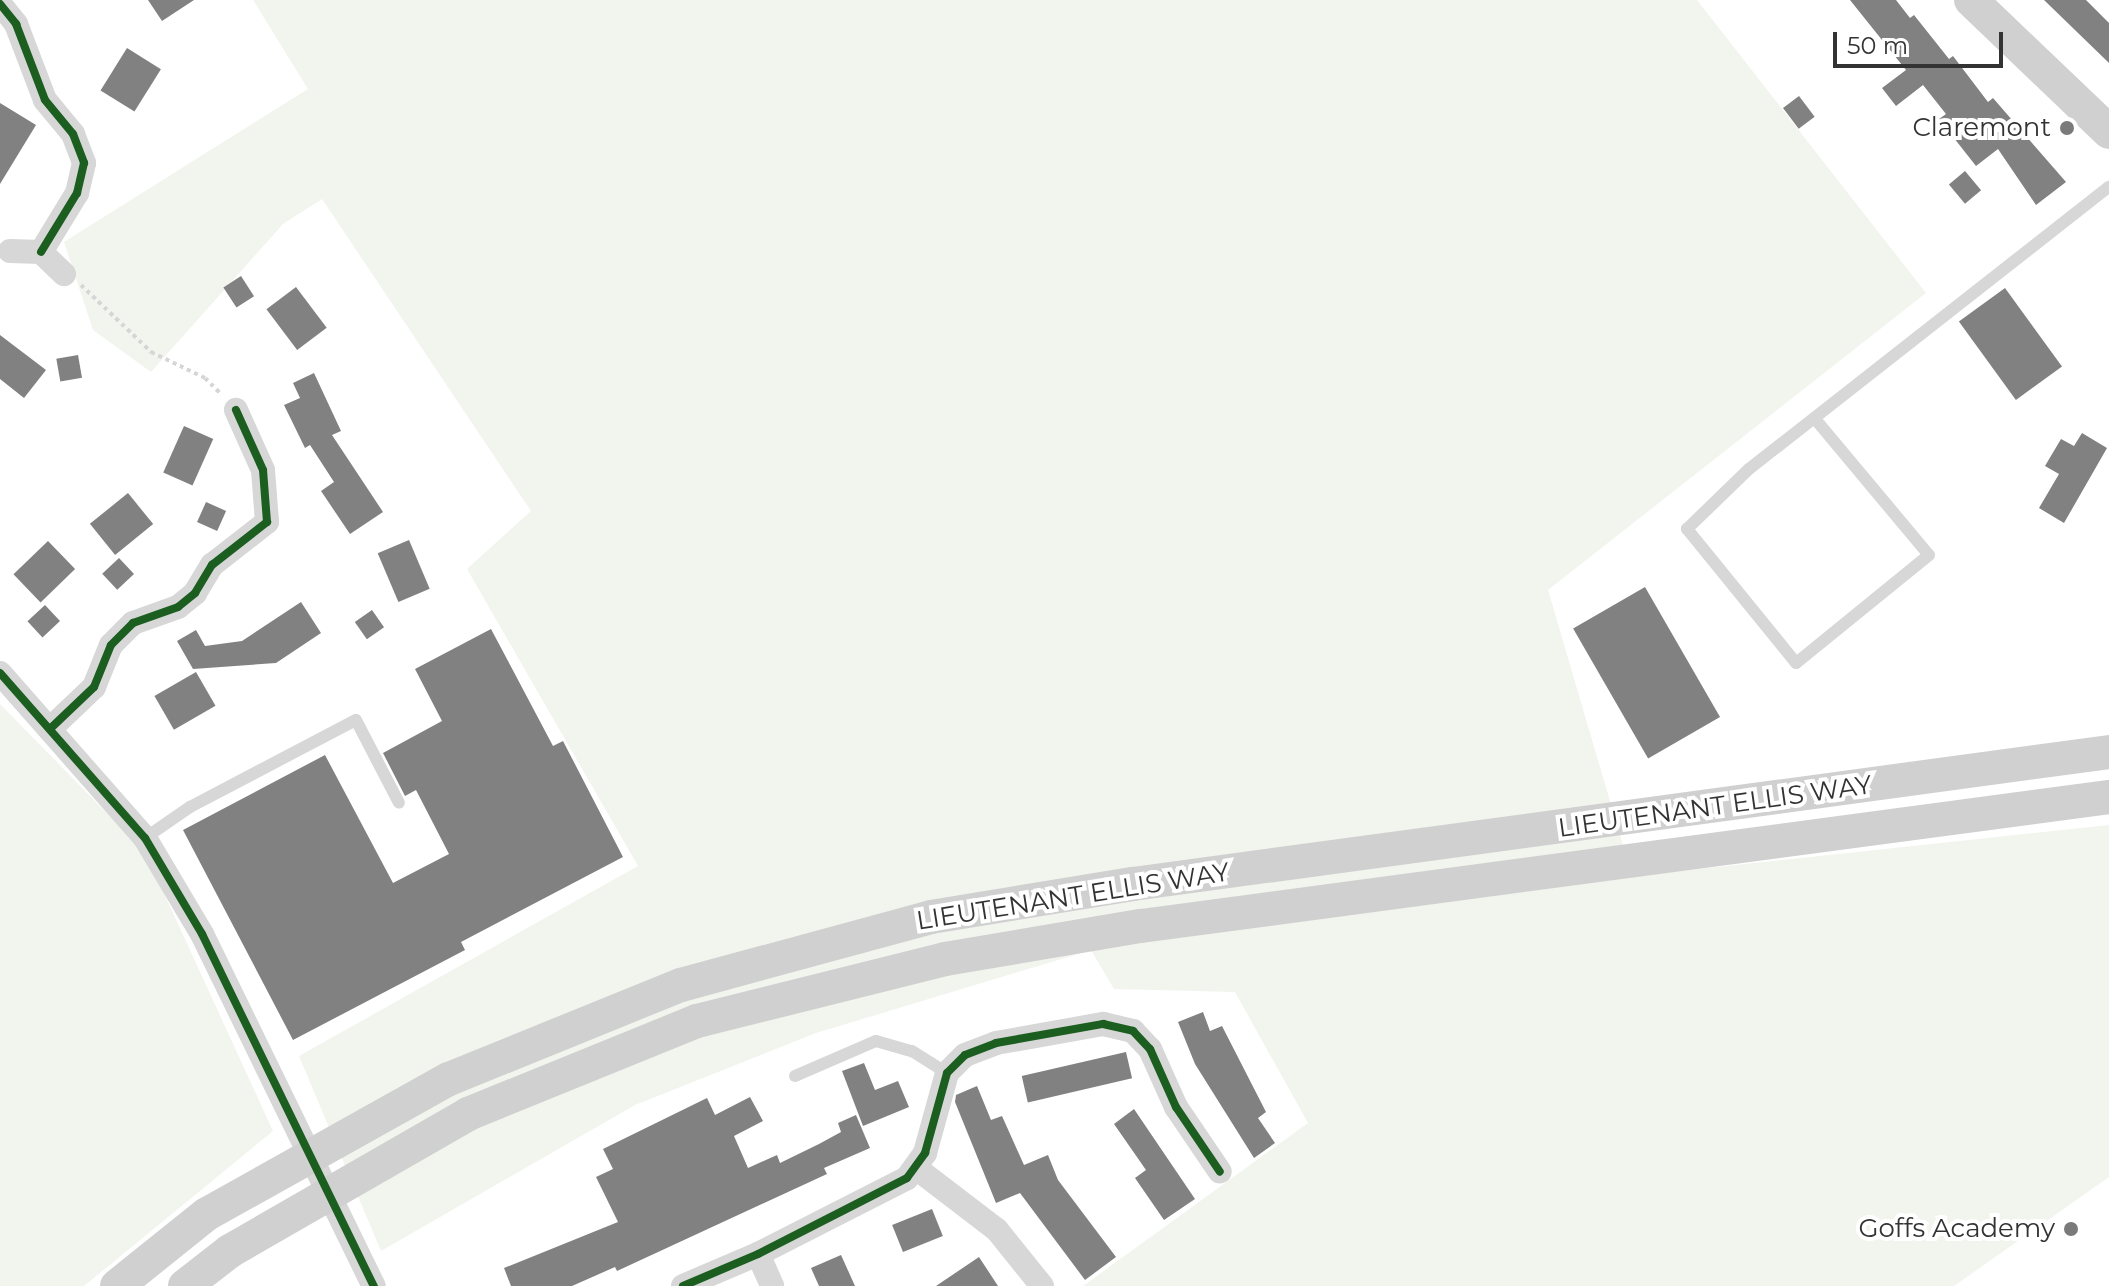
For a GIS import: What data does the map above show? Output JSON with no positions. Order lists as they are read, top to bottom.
{
  "streets": {
    "main road": ["LIEUTENANT ELLIS WAY"]
  },
  "places": ["Claremont", "Goffs Academy"],
  "scale_bar": "50 m"
}
